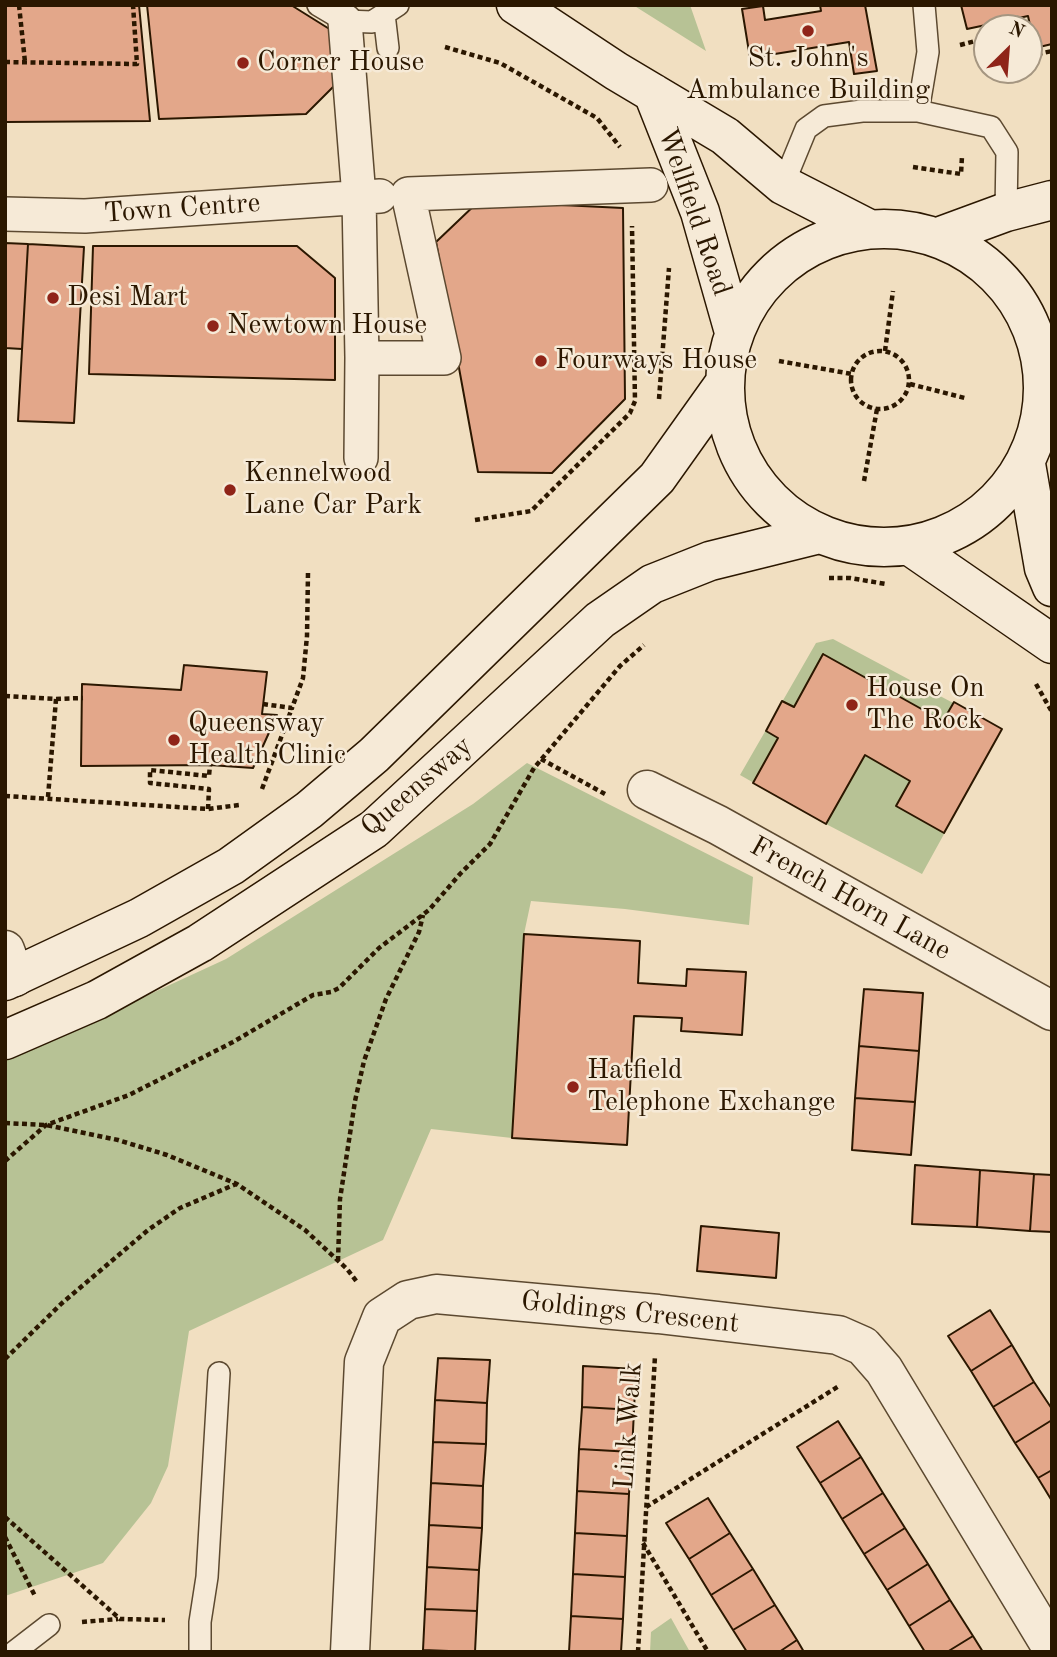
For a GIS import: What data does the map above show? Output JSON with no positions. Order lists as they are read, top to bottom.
{
  "streets": {
    "main road": [
      "Wellfield Road",
      "Queensway",
      "French Horn Lane",
      "Goldings Crescent"
    ],
    "street": ["Town Centre"],
    "path": ["Link Walk"]
  },
  "crossings": [
    ["Goldings Crescent", "Link Walk"]
  ],
  "places": [
    "St. John's Ambulance Building",
    "Corner House",
    "Desi Mart",
    "Newtown House",
    "Fourways House",
    "Kennelwood Lane Car Park",
    "House On The Rock",
    "Queensway Health Clinic",
    "Hatfield Telephone Exchange"
  ],
  "north": "top right"
}
